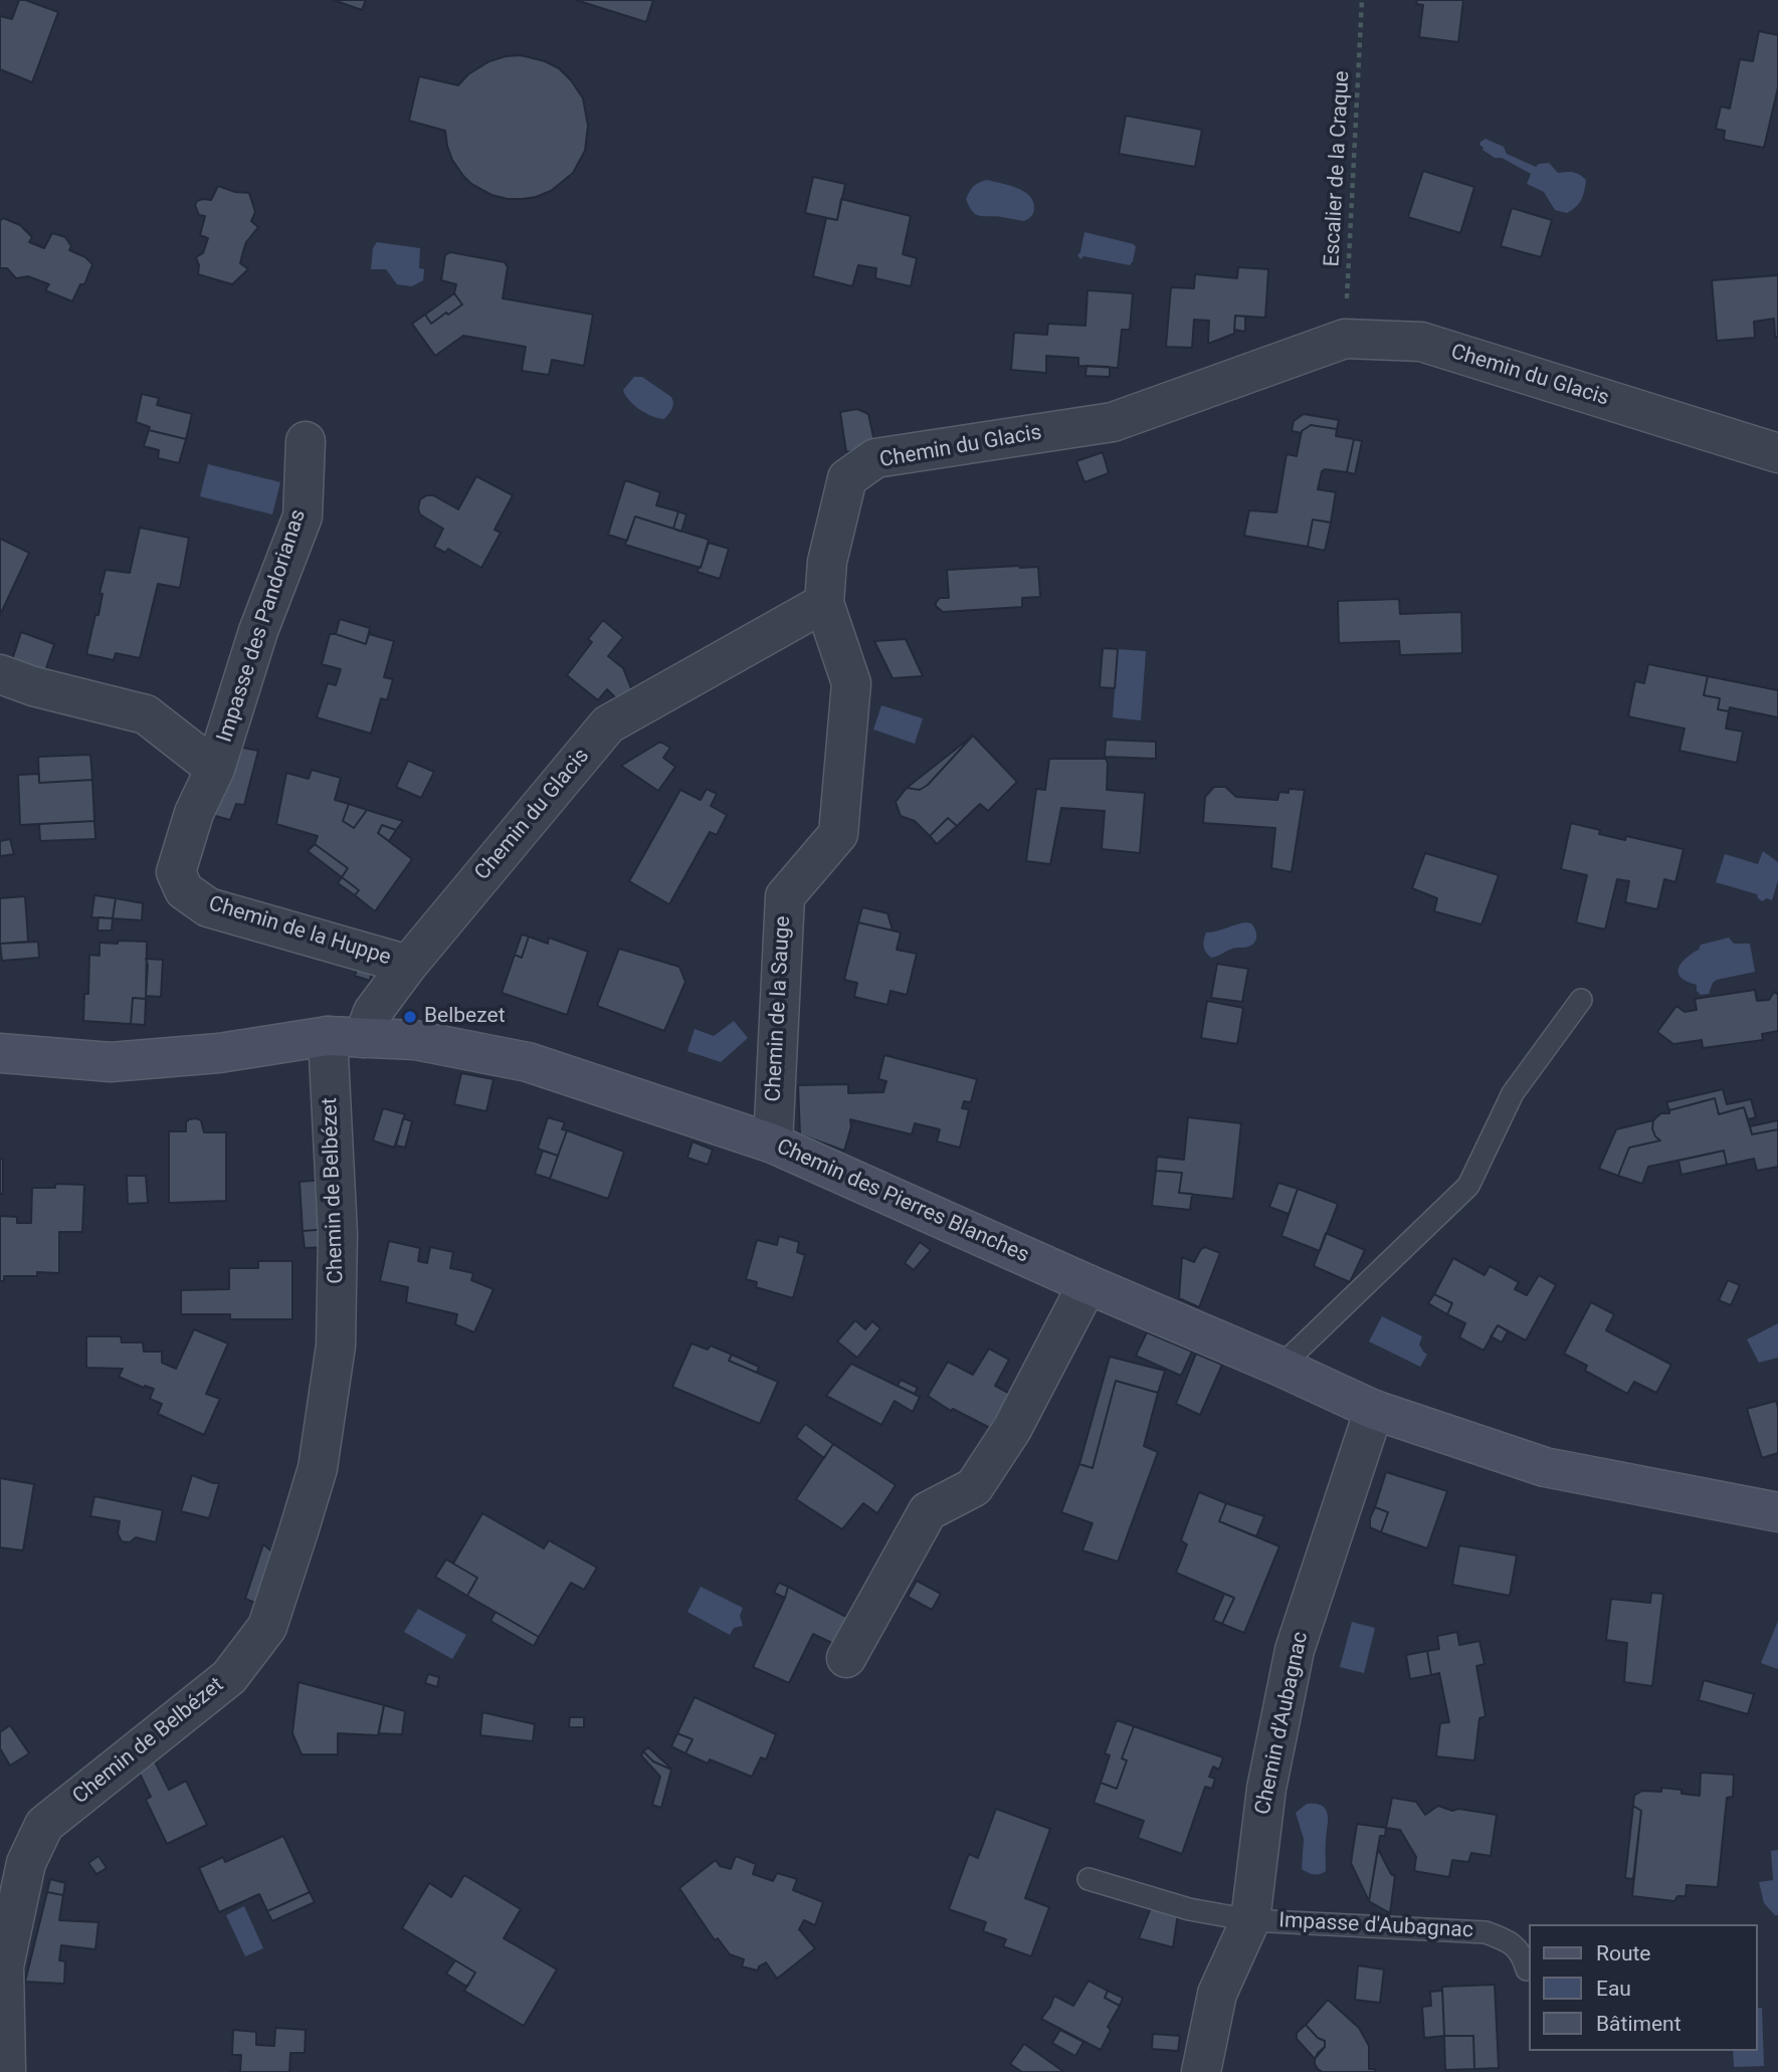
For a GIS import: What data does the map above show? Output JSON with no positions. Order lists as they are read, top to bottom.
{
  "streets": {
    "street": [
      "Chemin du Glacis",
      "Impasse des Pandorianas",
      "Chemin de la Huppe",
      "Chemin de la Sauge",
      "Chemin de Belbézet",
      "Chemin des Pierres Blanches",
      "Chemin d'Aubagnac"
    ],
    "lane": ["Impasse d'Aubagnac"],
    "path": ["Escalier de la Craque"]
  },
  "crossings": [
    ["Escalier de la Craque", "Chemin du Glacis"],
    ["Chemin du Glacis", "Chemin de la Huppe"],
    ["Chemin du Glacis", "Chemin de la Sauge"],
    ["Chemin du Glacis", "Chemin de Belbézet"],
    ["Chemin du Glacis", "Chemin des Pierres Blanches"],
    ["Impasse des Pandorianas", "Chemin de la Huppe"],
    ["Chemin de la Sauge", "Chemin des Pierres Blanches"],
    ["Chemin de Belbézet", "Chemin des Pierres Blanches"],
    ["Chemin des Pierres Blanches", "Chemin d'Aubagnac"],
    ["Chemin d'Aubagnac", "Impasse d'Aubagnac"]
  ],
  "places": ["Belbezet"],
  "legend": ["Route", "Eau", "Bâtiment"]
}
